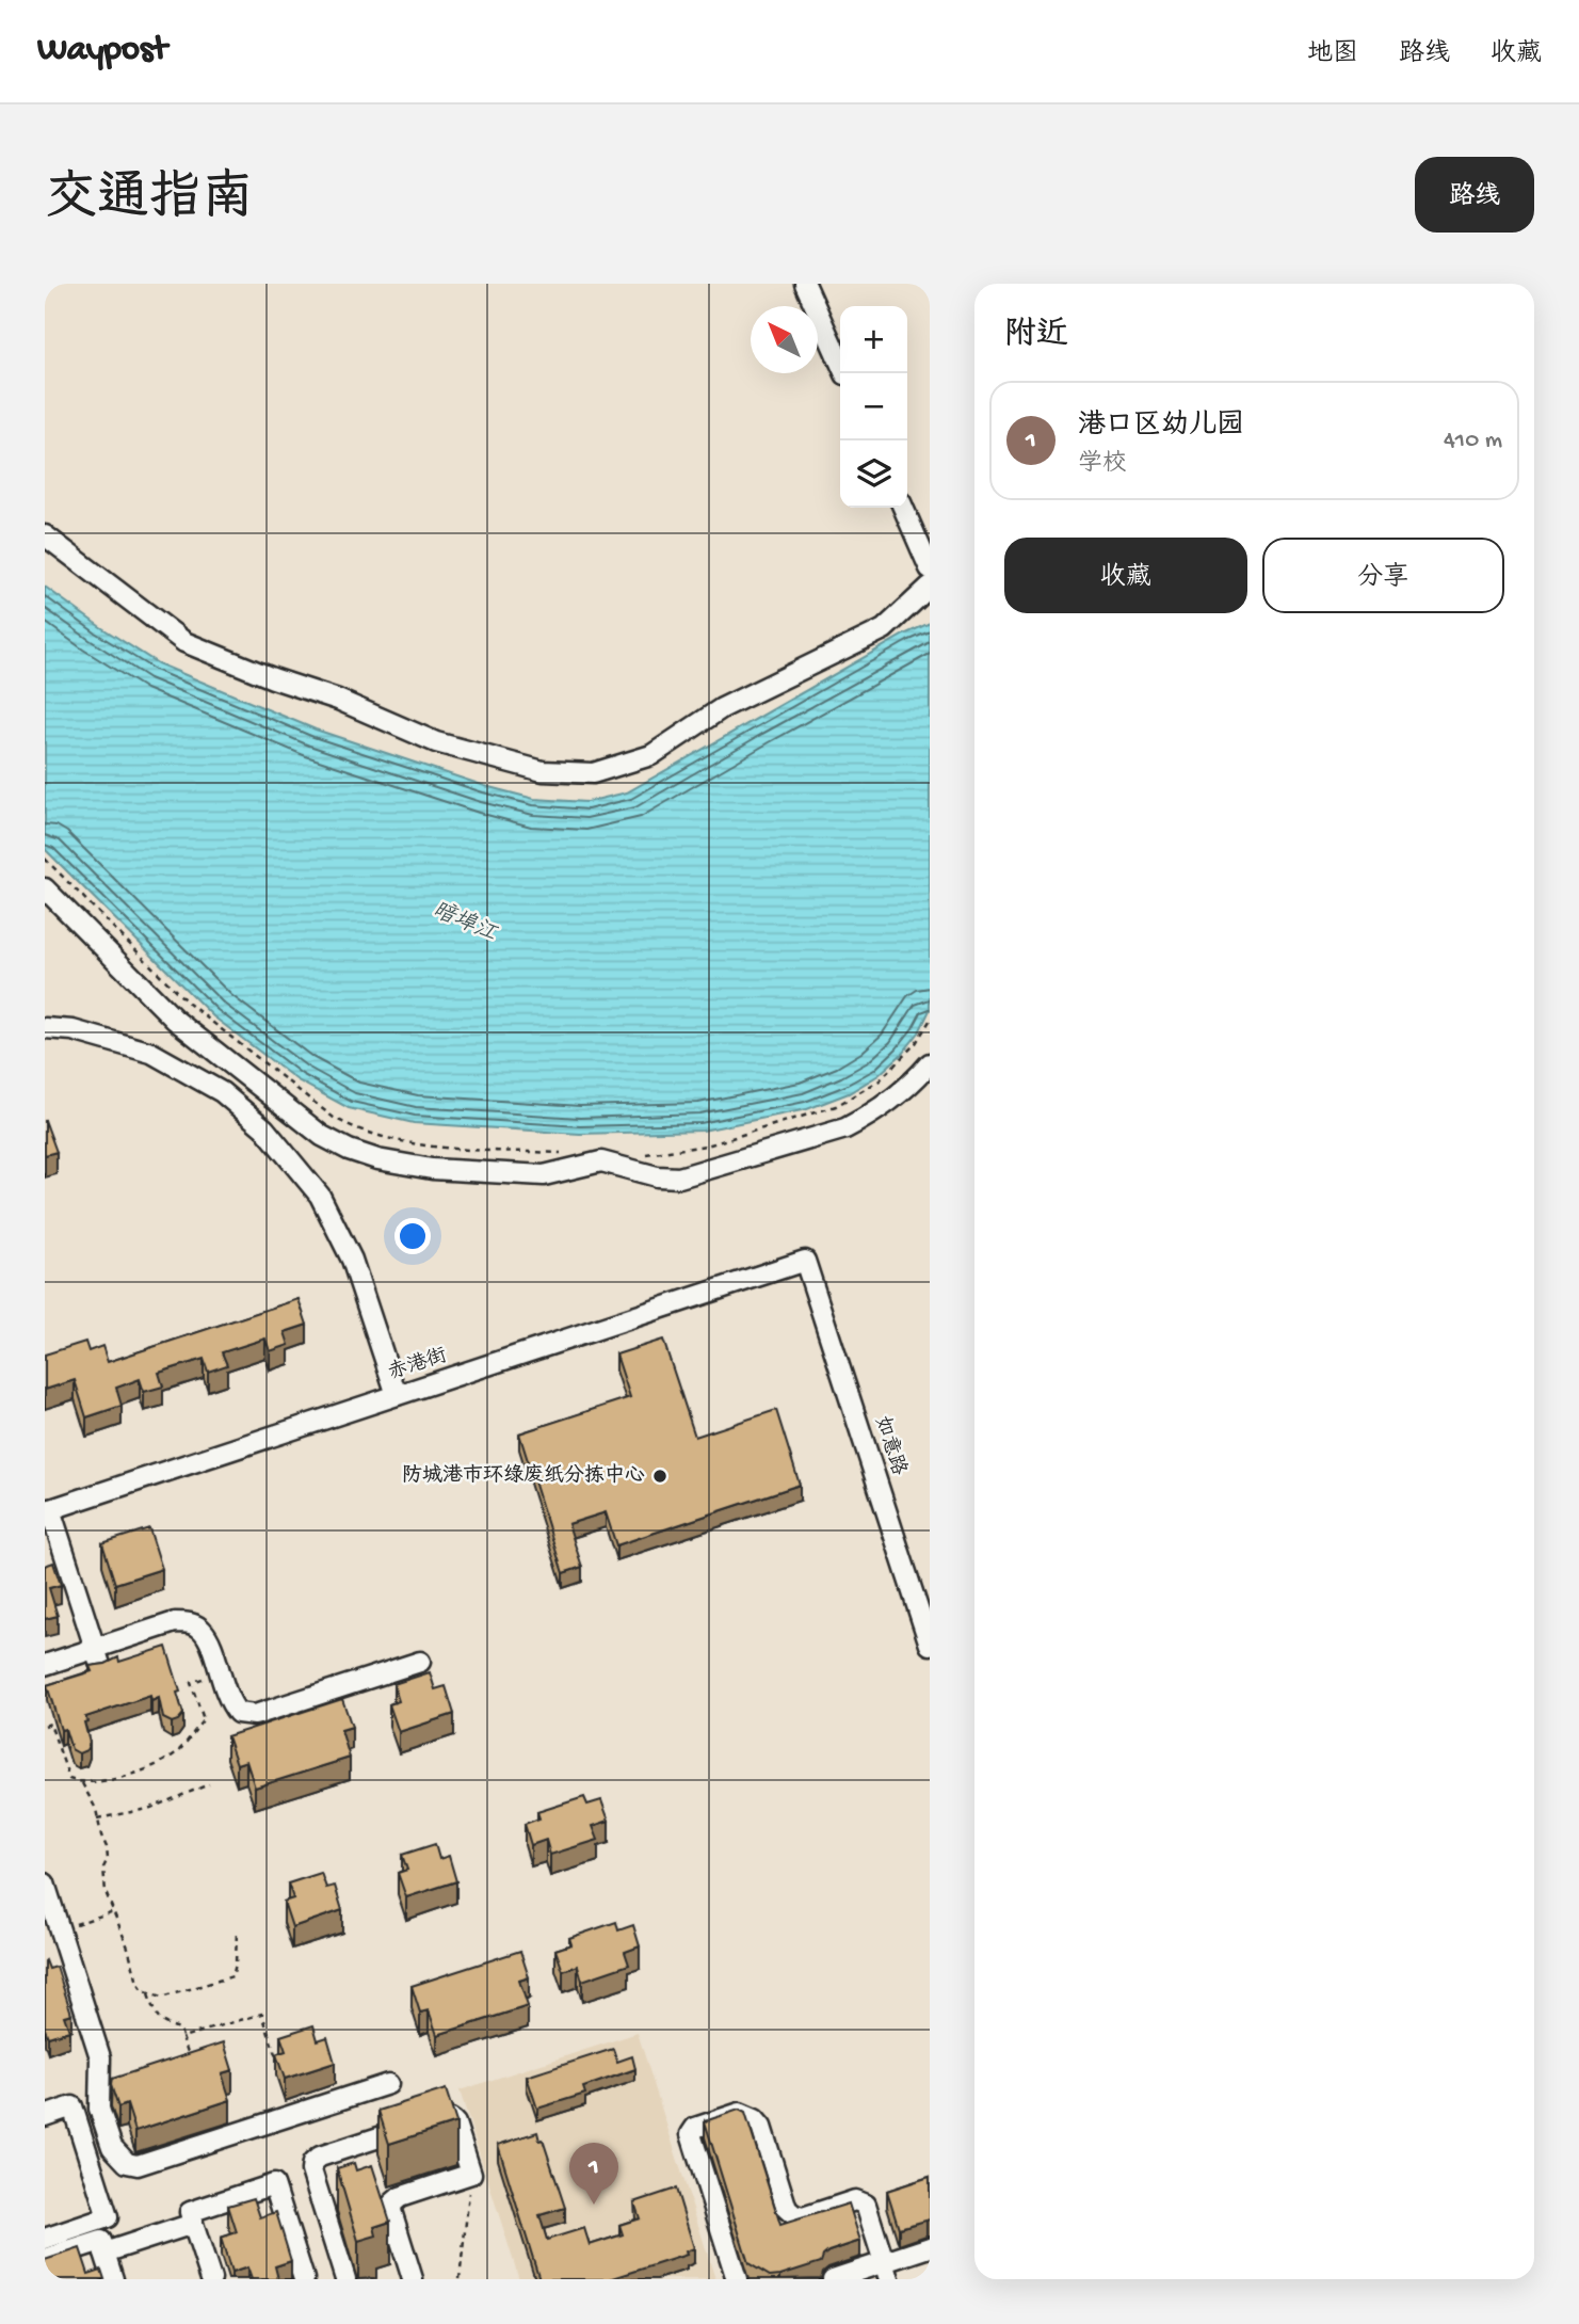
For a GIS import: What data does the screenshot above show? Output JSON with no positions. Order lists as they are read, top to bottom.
{
  "streets": {
    "street": ["赤港街", "如意路"]
  },
  "crossings": [
    ["赤港街", "如意路"]
  ],
  "water": ["暗埠江"],
  "places": ["防城港市环绿废纸分拣中心"],
  "north": "top left",
  "page": {
    "header": "Waypost",
    "nav": ["地图", "路线", "收藏"],
    "title": "交通指南",
    "buttons": [
      "路线",
      ["收藏", "分享"]
    ],
    "heading": "附近",
    "map_buttons": ["+", "−"],
    "list": [
      {
        "mark": "1",
        "name": "港口区幼儿园",
        "note": "学校",
        "value": "410 m"
      }
    ],
    "pins": "1"
  }
}
